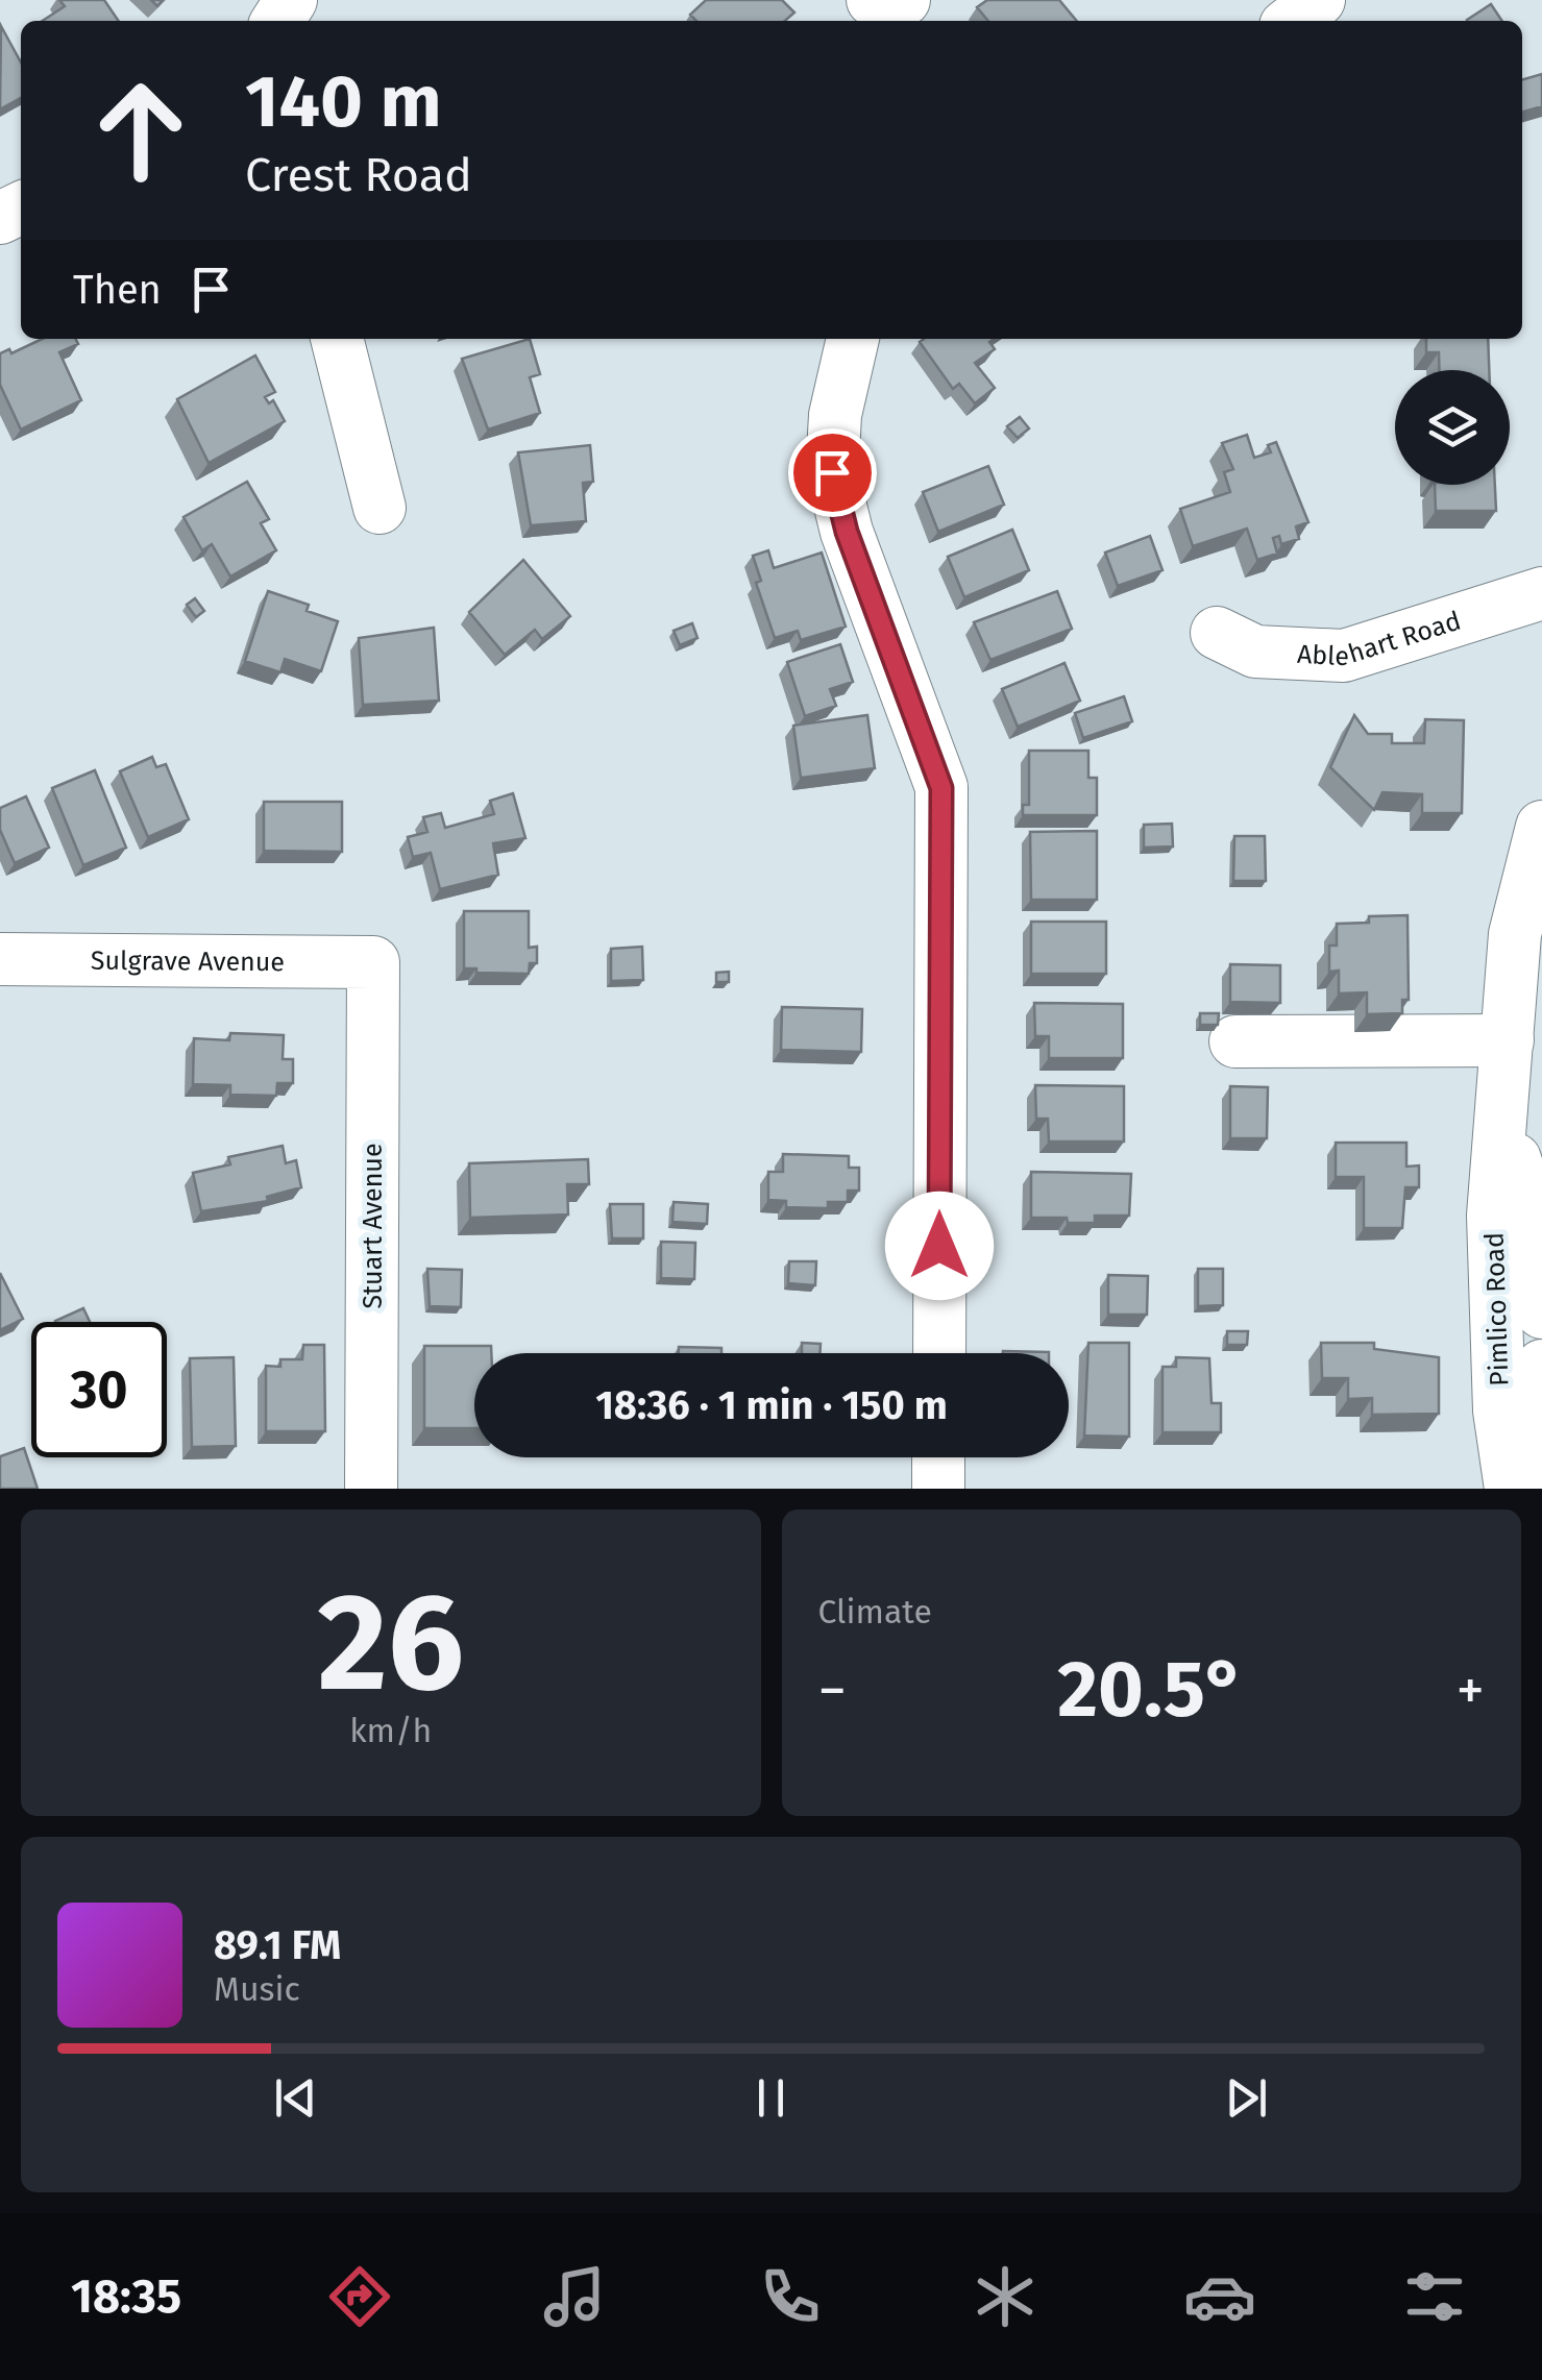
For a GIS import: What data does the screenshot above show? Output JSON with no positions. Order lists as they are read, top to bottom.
{
  "streets": {
    "street": [
      "Ablehart Road",
      "Sulgrave Avenue",
      "Stuart Avenue",
      "Pimlico Road"
    ]
  },
  "crossings": [
    ["Sulgrave Avenue", "Stuart Avenue"]
  ],
  "page": {
    "turn": ["140 m", "Crest Road"],
    "then": "Then",
    "limit": "30",
    "trip": "18:36 · 1 min · 150 m",
    "tile": [
      ["26", "km/h"],
      "Climate"
    ],
    "heat": ["−", "20.5°", "+"],
    "song": ["89.1 FM", "Music"],
    "tabs": "18:35"
  }
}
